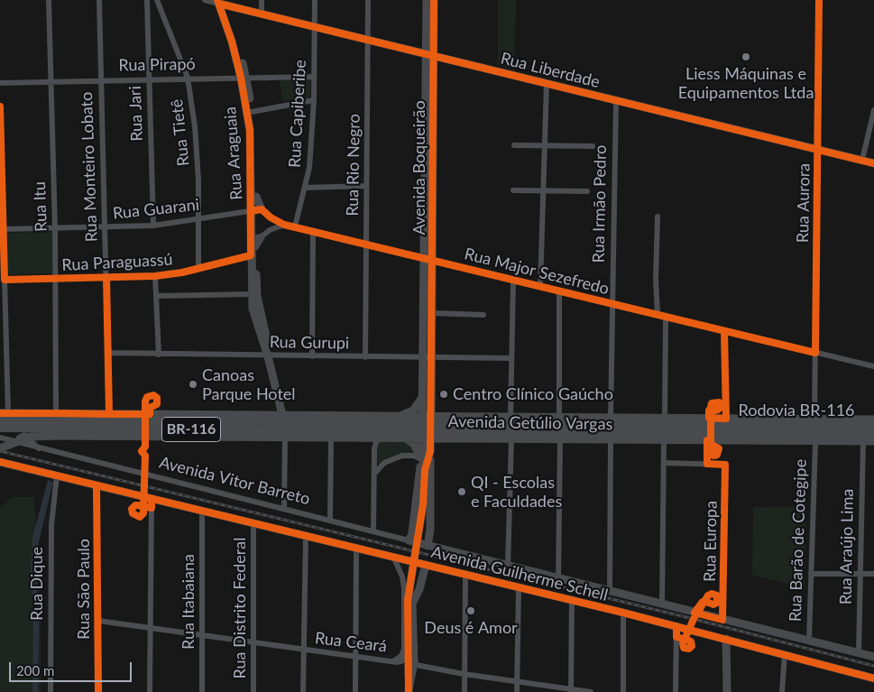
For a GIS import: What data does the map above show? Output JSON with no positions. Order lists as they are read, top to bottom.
{
  "streets": {
    "highway": ["Rodovia BR-116", "BR-116"],
    "main road": [
      "Rua Liberdade",
      "Rua Araguaia",
      "Avenida Boqueirão",
      "Avenida Getúlio Vargas",
      "Avenida Guilherme Schell"
    ],
    "street": [
      "Rua Pirapó",
      "Rua Jari",
      "Rua Capiberibe",
      "Rua Tietê",
      "Rua Rio Negro",
      "Rua Monteiro Lobato",
      "Rua Aurora",
      "Rua Irmão Pedro",
      "Rua Itu",
      "Rua Guarani",
      "Rua Paraguassú",
      "Rua Major Sezefredo",
      "Rua Gurupi",
      "Avenida Vitor Barreto",
      "Rua Barão de Cotegipe",
      "Rua Europa",
      "Rua Araújo Lima",
      "Rua Dique",
      "Rua São Paulo",
      "Rua Itabaiana",
      "Rua Distrito Federal",
      "Rua Ceará"
    ]
  },
  "crossings": [
    ["Rua Pirapó", "Rua Jari"],
    ["Rua Pirapó", "Rua Capiberibe"],
    ["Rua Pirapó", "Rua Tietê"],
    ["Rua Pirapó", "Rua Araguaia"],
    ["Rua Pirapó", "Rua Monteiro Lobato"],
    ["Rua Pirapó", "Rua Itu"],
    ["Rua Liberdade", "Rua Capiberibe"],
    ["Rua Liberdade", "Rua Araguaia"],
    ["Rua Liberdade", "Rua Rio Negro"],
    ["Rua Liberdade", "Avenida Boqueirão"],
    ["Rua Liberdade", "Rua Aurora"],
    ["Rua Liberdade", "Rua Irmão Pedro"],
    ["Rua Jari", "Rua Guarani"],
    ["Rua Capiberibe", "Rua Major Sezefredo"],
    ["Rua Tietê", "Rua Guarani"],
    ["Rua Tietê", "Rua Paraguassú"],
    ["Rua Araguaia", "Rua Guarani"],
    ["Rua Araguaia", "Rua Paraguassú"],
    ["Rua Araguaia", "Rua Major Sezefredo"],
    ["Rua Araguaia", "Rua Gurupi"],
    ["Rua Araguaia", "Avenida Getúlio Vargas"],
    ["Rua Rio Negro", "Rua Major Sezefredo"],
    ["Rua Rio Negro", "Rua Gurupi"],
    ["Rua Monteiro Lobato", "Rua Guarani"],
    ["Rua Monteiro Lobato", "Rua Paraguassú"],
    ["Rua Monteiro Lobato", "Rua Gurupi"],
    ["Rua Monteiro Lobato", "BR-116"],
    ["Avenida Boqueirão", "Rua Major Sezefredo"],
    ["Avenida Boqueirão", "Rua Gurupi"],
    ["Avenida Boqueirão", "Avenida Getúlio Vargas"],
    ["Avenida Boqueirão", "Rua Ceará"],
    ["Rua Aurora", "Rua Major Sezefredo"],
    ["Rua Aurora", "Avenida Getúlio Vargas"],
    ["Rua Irmão Pedro", "Rua Major Sezefredo"],
    ["Rua Irmão Pedro", "Avenida Getúlio Vargas"],
    ["Rua Itu", "Rua Guarani"],
    ["Rua Itu", "Rua Paraguassú"],
    ["Rua Guarani", "Rua Major Sezefredo"],
    ["Rodovia BR-116", "BR-116"],
    ["Avenida Getúlio Vargas", "BR-116"],
    ["Avenida Getúlio Vargas", "Rua Barão de Cotegipe"],
    ["Avenida Getúlio Vargas", "Rua Araújo Lima"],
    ["Avenida Guilherme Schell", "Rua Dique"],
    ["Avenida Guilherme Schell", "Rua São Paulo"],
    ["Avenida Guilherme Schell", "Rua Itabaiana"],
    ["Avenida Guilherme Schell", "Rua Distrito Federal"],
    ["Rua São Paulo", "Rua Ceará"],
    ["Rua Itabaiana", "Rua Ceará"],
    ["Rua Distrito Federal", "Rua Ceará"]
  ],
  "places": [
    "Liess Máquinas e Equipamentos Ltda",
    "Canoas Parque Hotel",
    "Centro Clínico Gaúcho",
    "QI - Escolas e Faculdades",
    "Deus é Amor"
  ],
  "scale_bar": "200 m"
}
